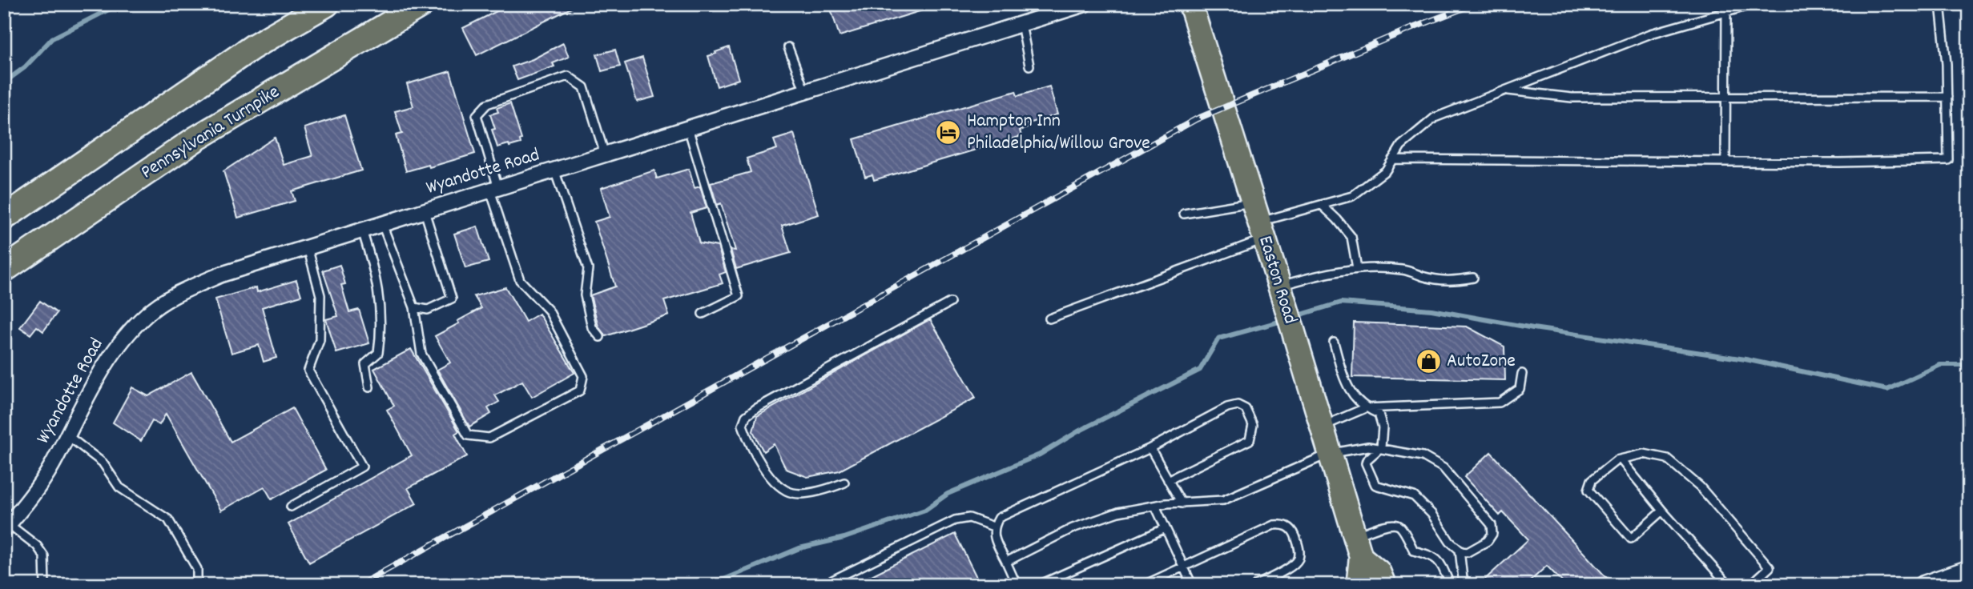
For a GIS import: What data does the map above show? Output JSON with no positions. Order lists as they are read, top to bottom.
{
  "streets": {
    "highway": ["Pennsylvania Turnpike", "Easton Road"],
    "street": ["Wyandotte Road"]
  },
  "places": {
    "hotel": ["Hampton Inn Philadelphia/Willow Grove"],
    "shop": ["AutoZone"]
  }
}
